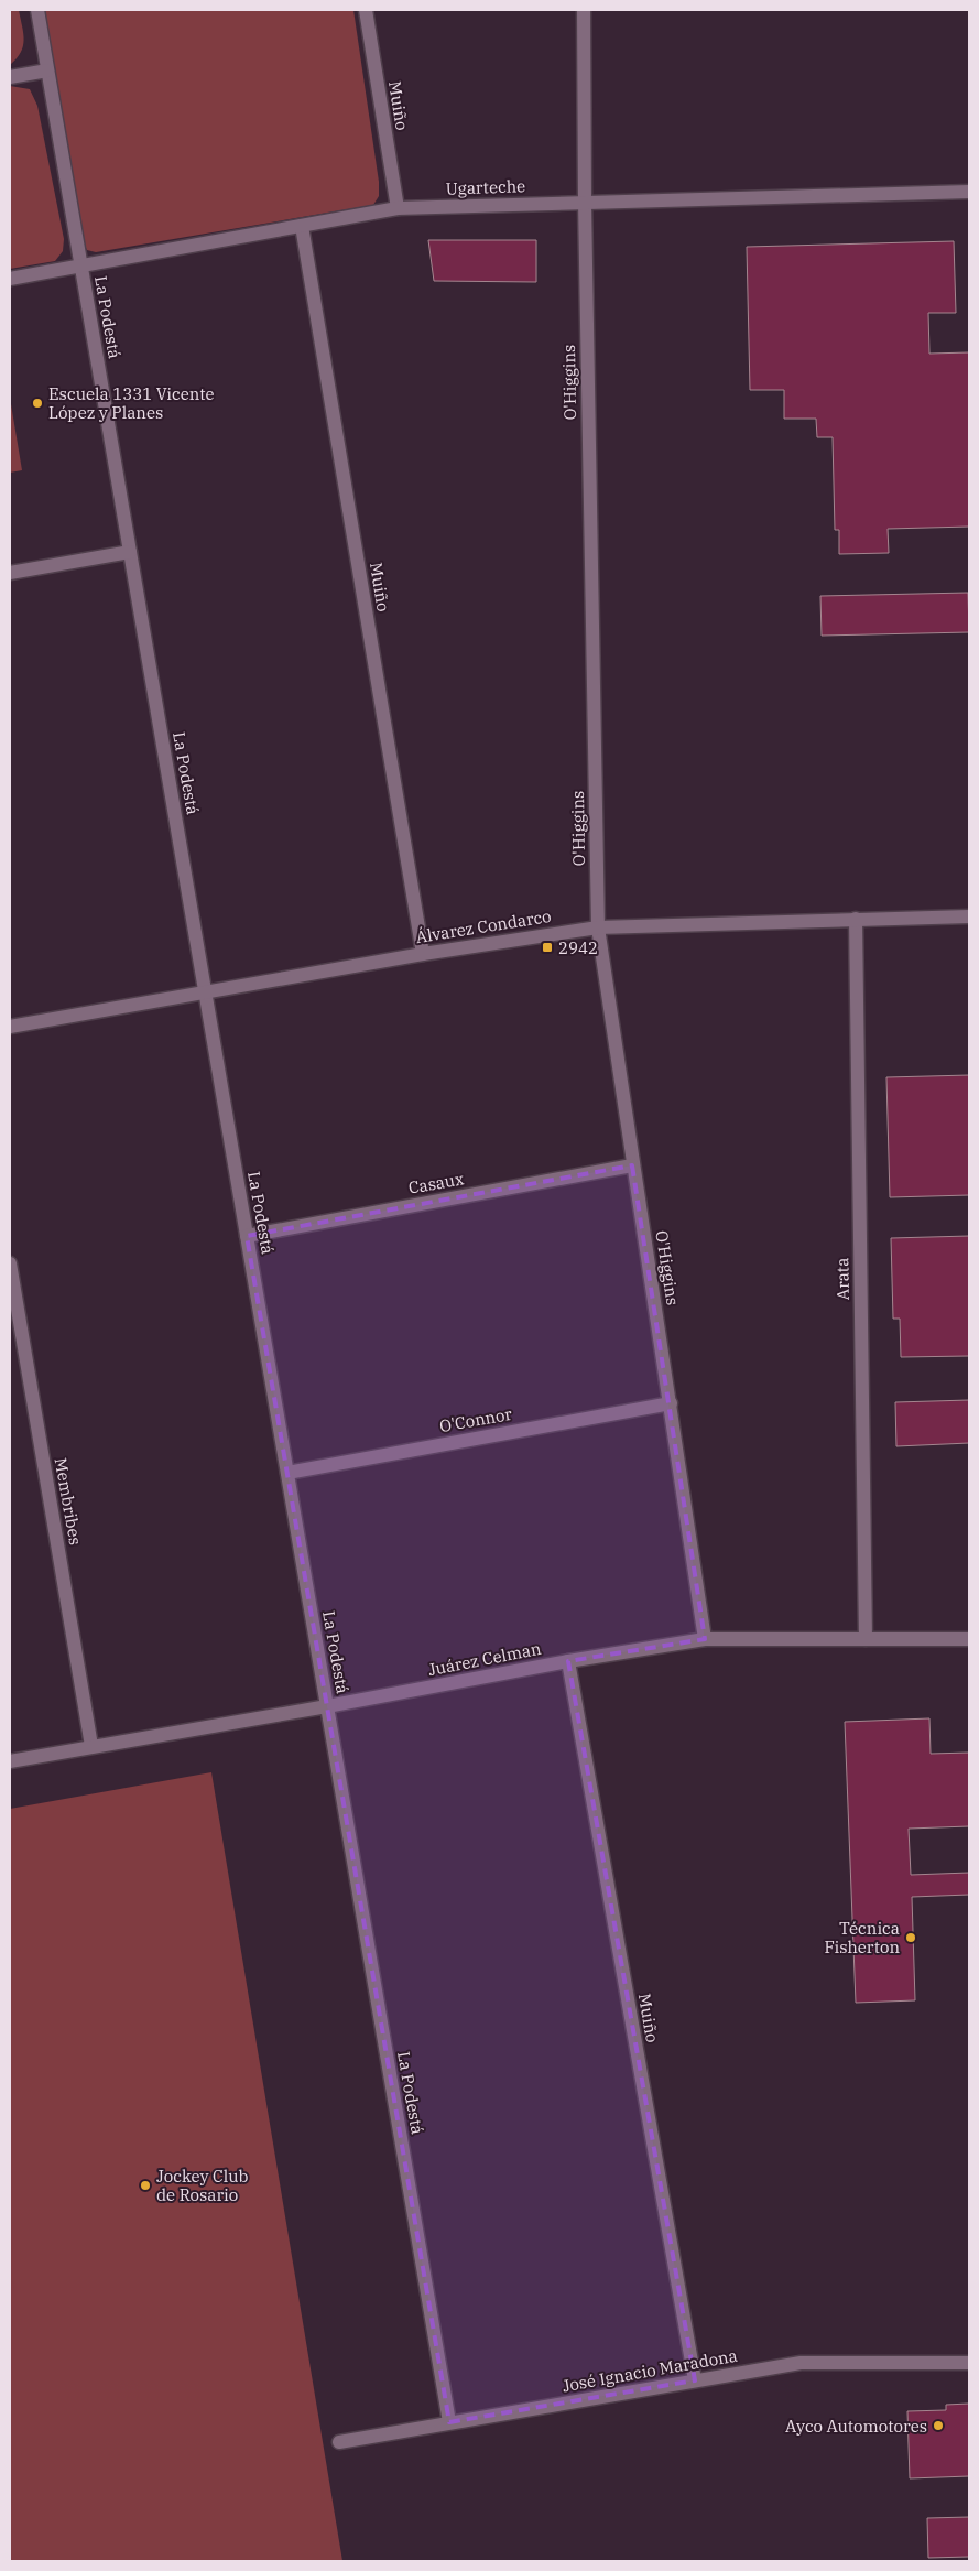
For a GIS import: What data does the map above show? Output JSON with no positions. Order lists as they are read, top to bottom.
{
  "streets": {
    "street": [
      "Muiño",
      "Ugarteche",
      "La Podestá",
      "O'Higgins",
      "Álvarez Condarco",
      "Casaux",
      "Arata",
      "O'Connor",
      "Membribes",
      "Juárez Celman",
      "José Ignacio Maradona"
    ]
  },
  "crossings": [
    ["Muiño", "Ugarteche"],
    ["Muiño", "Álvarez Condarco"],
    ["Muiño", "Juárez Celman"],
    ["Muiño", "José Ignacio Maradona"],
    ["Ugarteche", "La Podestá"],
    ["Ugarteche", "O'Higgins"],
    ["La Podestá", "Álvarez Condarco"],
    ["La Podestá", "Casaux"],
    ["La Podestá", "O'Connor"],
    ["La Podestá", "Juárez Celman"],
    ["La Podestá", "José Ignacio Maradona"],
    ["O'Higgins", "Álvarez Condarco"],
    ["O'Higgins", "Casaux"],
    ["O'Higgins", "O'Connor"],
    ["O'Higgins", "Juárez Celman"],
    ["Álvarez Condarco", "Arata"],
    ["Arata", "Juárez Celman"],
    ["Membribes", "Juárez Celman"]
  ],
  "places": {
    "other": [
      "Escuela 1331 Vicente López y Planes",
      "Técnica Fisherton",
      "Jockey Club de Rosario",
      "Ayco Automotores"
    ],
    "transit": ["2942"]
  }
}
